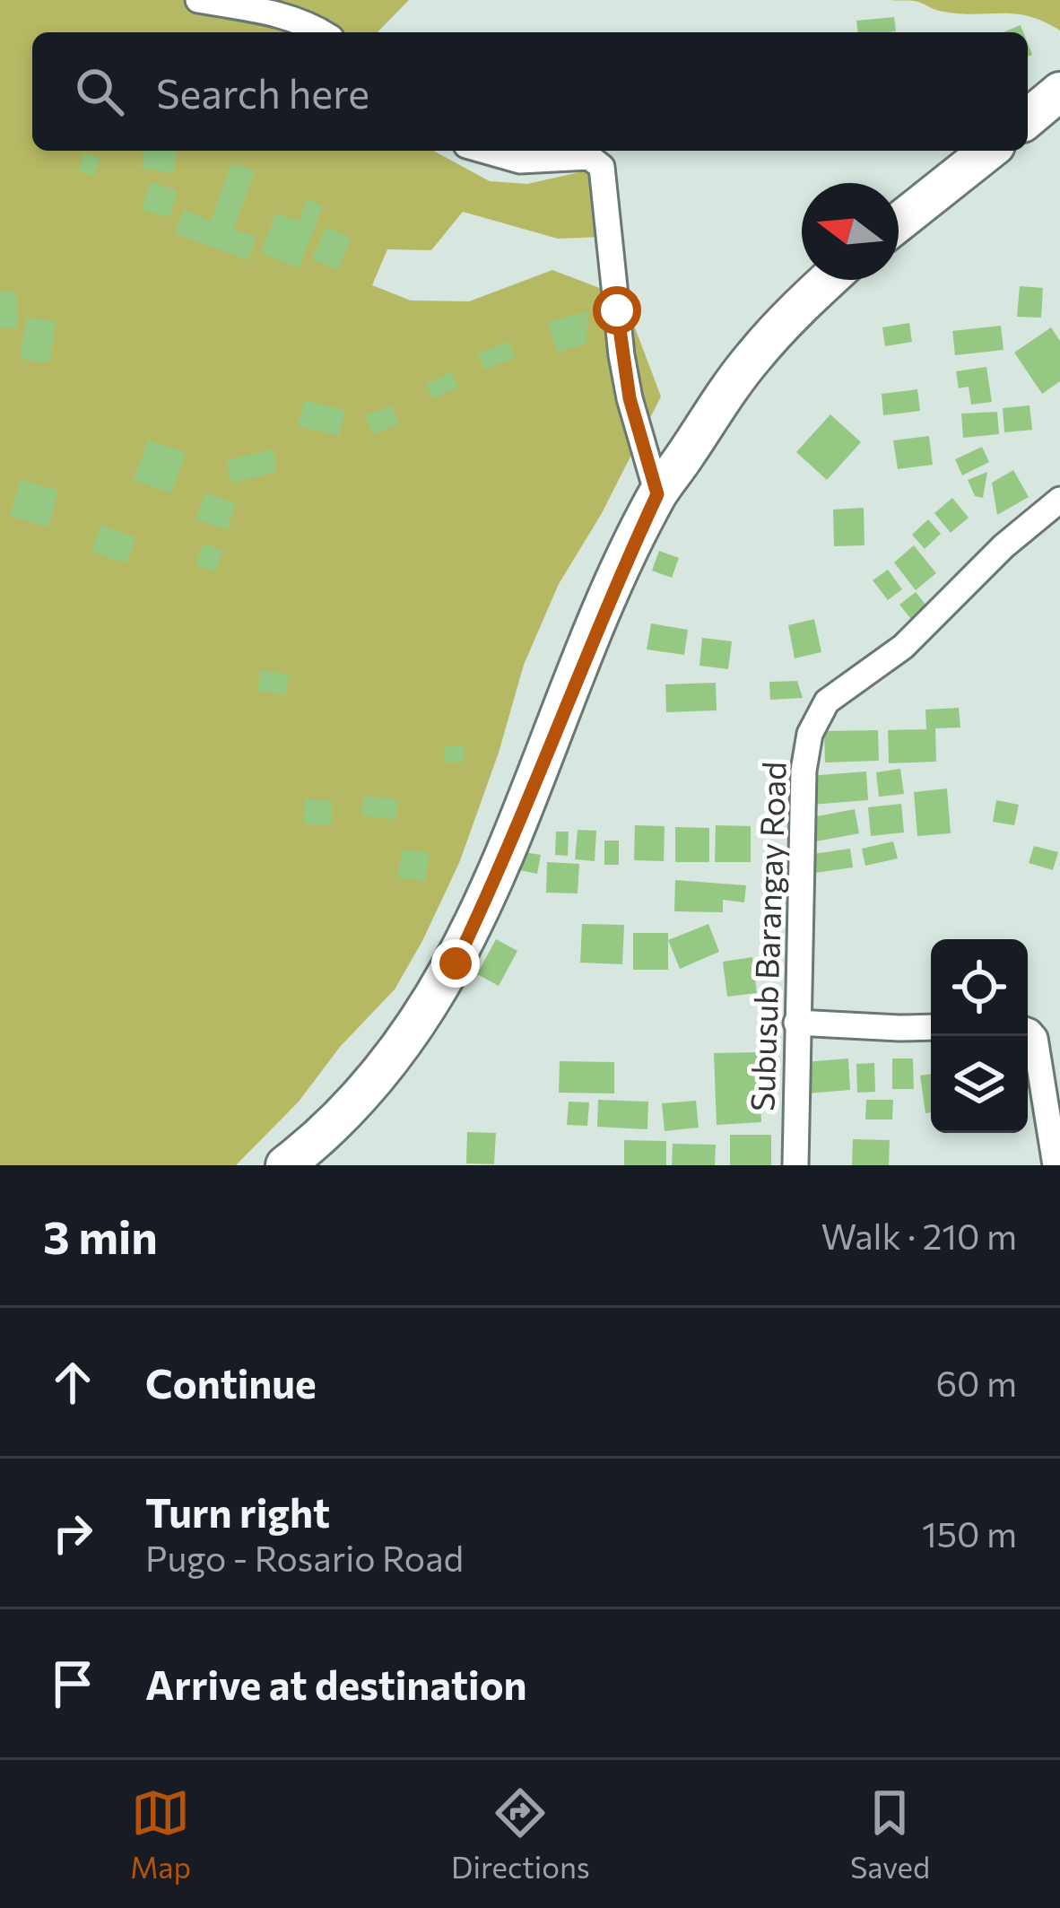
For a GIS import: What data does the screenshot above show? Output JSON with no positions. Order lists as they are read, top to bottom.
{
  "streets": {
    "street": ["Subusub Barangay Road"]
  },
  "north": "left",
  "page": {
    "search": "Search here",
    "heading": ["3 min", "Walk · 210 m"],
    "list": [
      ["Continue", "60 m"],
      ["Turn right", "Pugo - Rosario Road", "150 m"],
      "Arrive at destination"
    ],
    "nav": ["Map", "Directions", "Saved"]
  }
}
